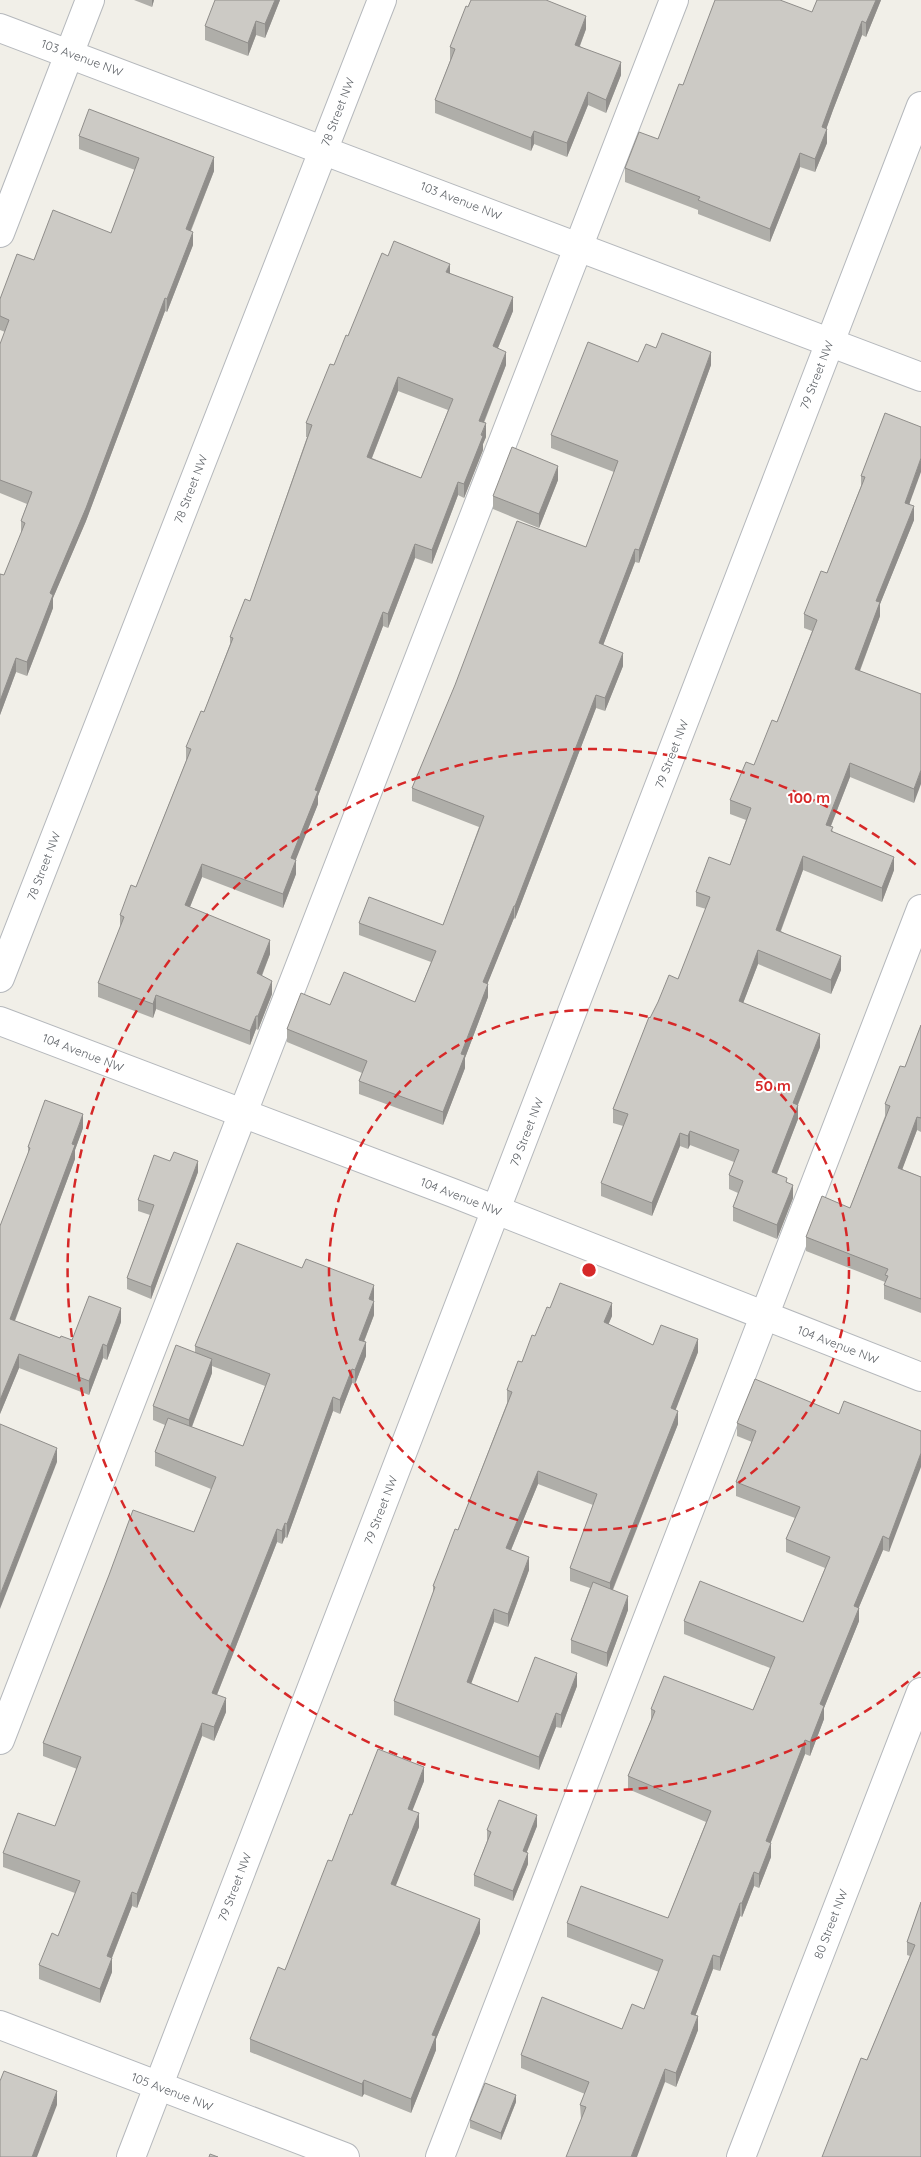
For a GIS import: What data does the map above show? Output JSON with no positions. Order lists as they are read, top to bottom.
{
  "streets": {
    "street": [
      "103 Avenue NW",
      "78 Street NW",
      "79 Street NW",
      "104 Avenue NW",
      "80 Street NW",
      "105 Avenue NW"
    ]
  },
  "crossings": [
    ["103 Avenue NW", "78 Street NW"],
    ["103 Avenue NW", "79 Street NW"],
    ["79 Street NW", "104 Avenue NW"],
    ["79 Street NW", "105 Avenue NW"]
  ],
  "rings": ["100 m", "50 m"]
}
